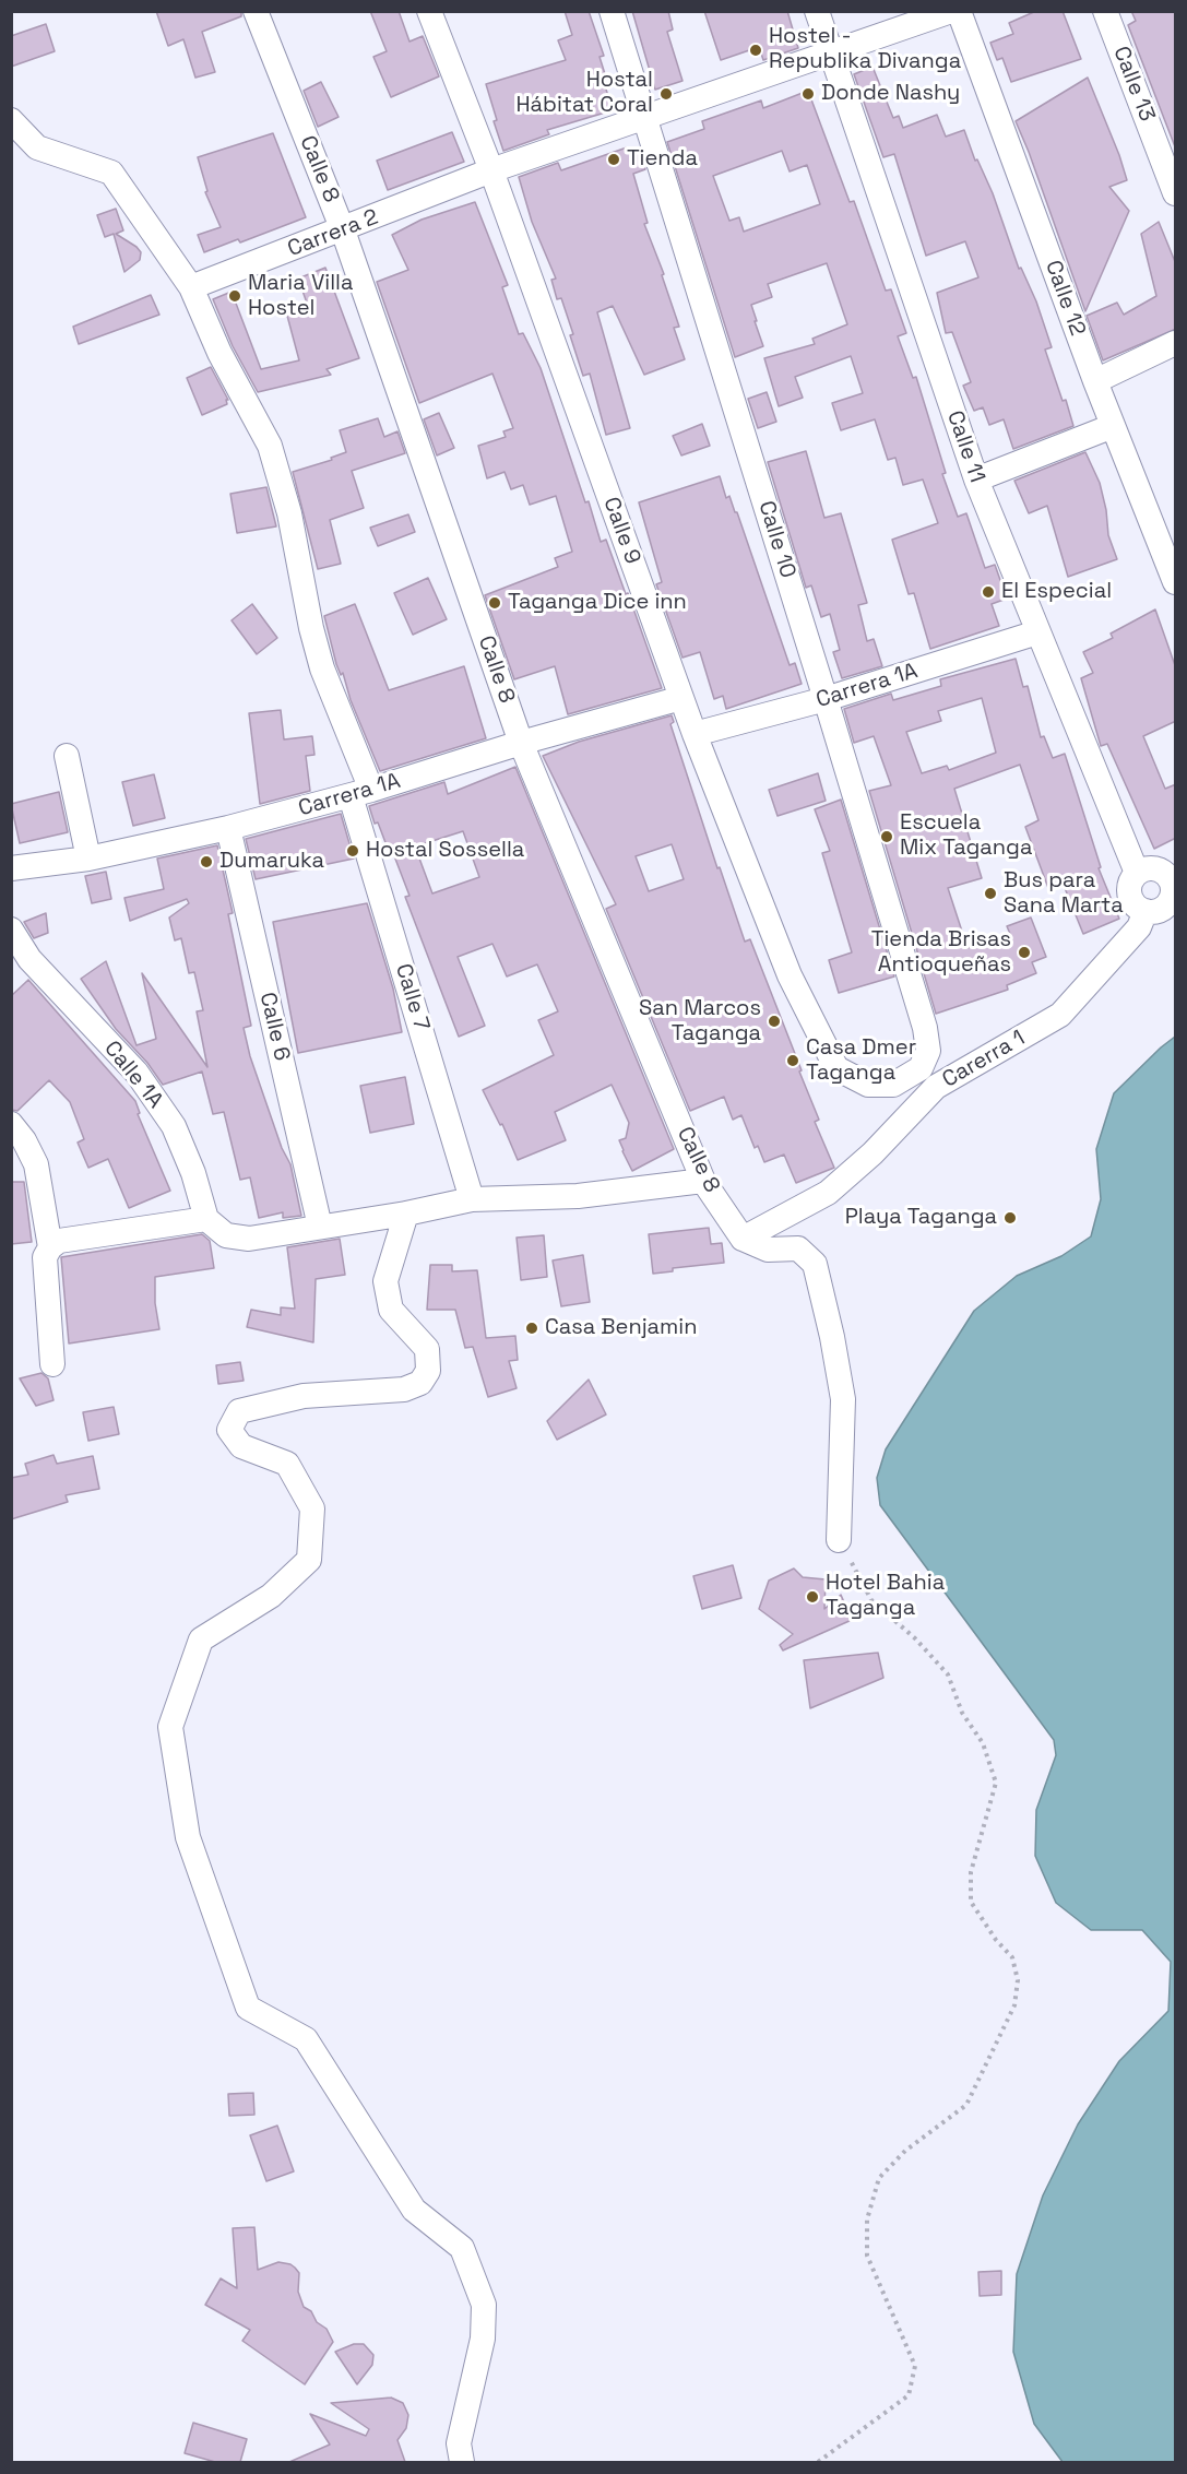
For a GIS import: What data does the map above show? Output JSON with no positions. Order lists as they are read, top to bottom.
{
  "streets": {
    "street": [
      "Calle 13",
      "Calle 8",
      "Carrera 2",
      "Calle 12",
      "Calle 11",
      "Calle 9",
      "Calle 10",
      "Carrera 1A",
      "Calle 7",
      "Calle 6",
      "Carerra 1",
      "Calle 1A"
    ]
  },
  "crossings": [
    ["Calle 8", "Carrera 2"],
    ["Calle 8", "Carrera 1A"],
    ["Calle 8", "Carerra 1"],
    ["Carrera 2", "Calle 11"],
    ["Carrera 2", "Calle 9"],
    ["Carrera 2", "Calle 10"],
    ["Calle 11", "Carrera 1A"],
    ["Calle 11", "Carerra 1"],
    ["Calle 9", "Calle 10"],
    ["Calle 9", "Carrera 1A"],
    ["Calle 10", "Carrera 1A"],
    ["Carrera 1A", "Calle 7"],
    ["Carrera 1A", "Calle 6"]
  ],
  "places": [
    "Hostel - Republika Divanga",
    "Hostal Hábitat Coral",
    "Donde Nashy",
    "Tienda",
    "Maria Villa Hostel",
    "El Especial",
    "Taganga Dice inn",
    "Escuela Mix Taganga",
    "Hostal Sossella",
    "Dumaruka",
    "Bus para Sana Marta",
    "Tienda Brisas Antioqueñas",
    "San Marcos Taganga",
    "Casa Dmer Taganga",
    "Playa Taganga",
    "Casa Benjamin",
    "Hotel Bahia Taganga"
  ]
}
